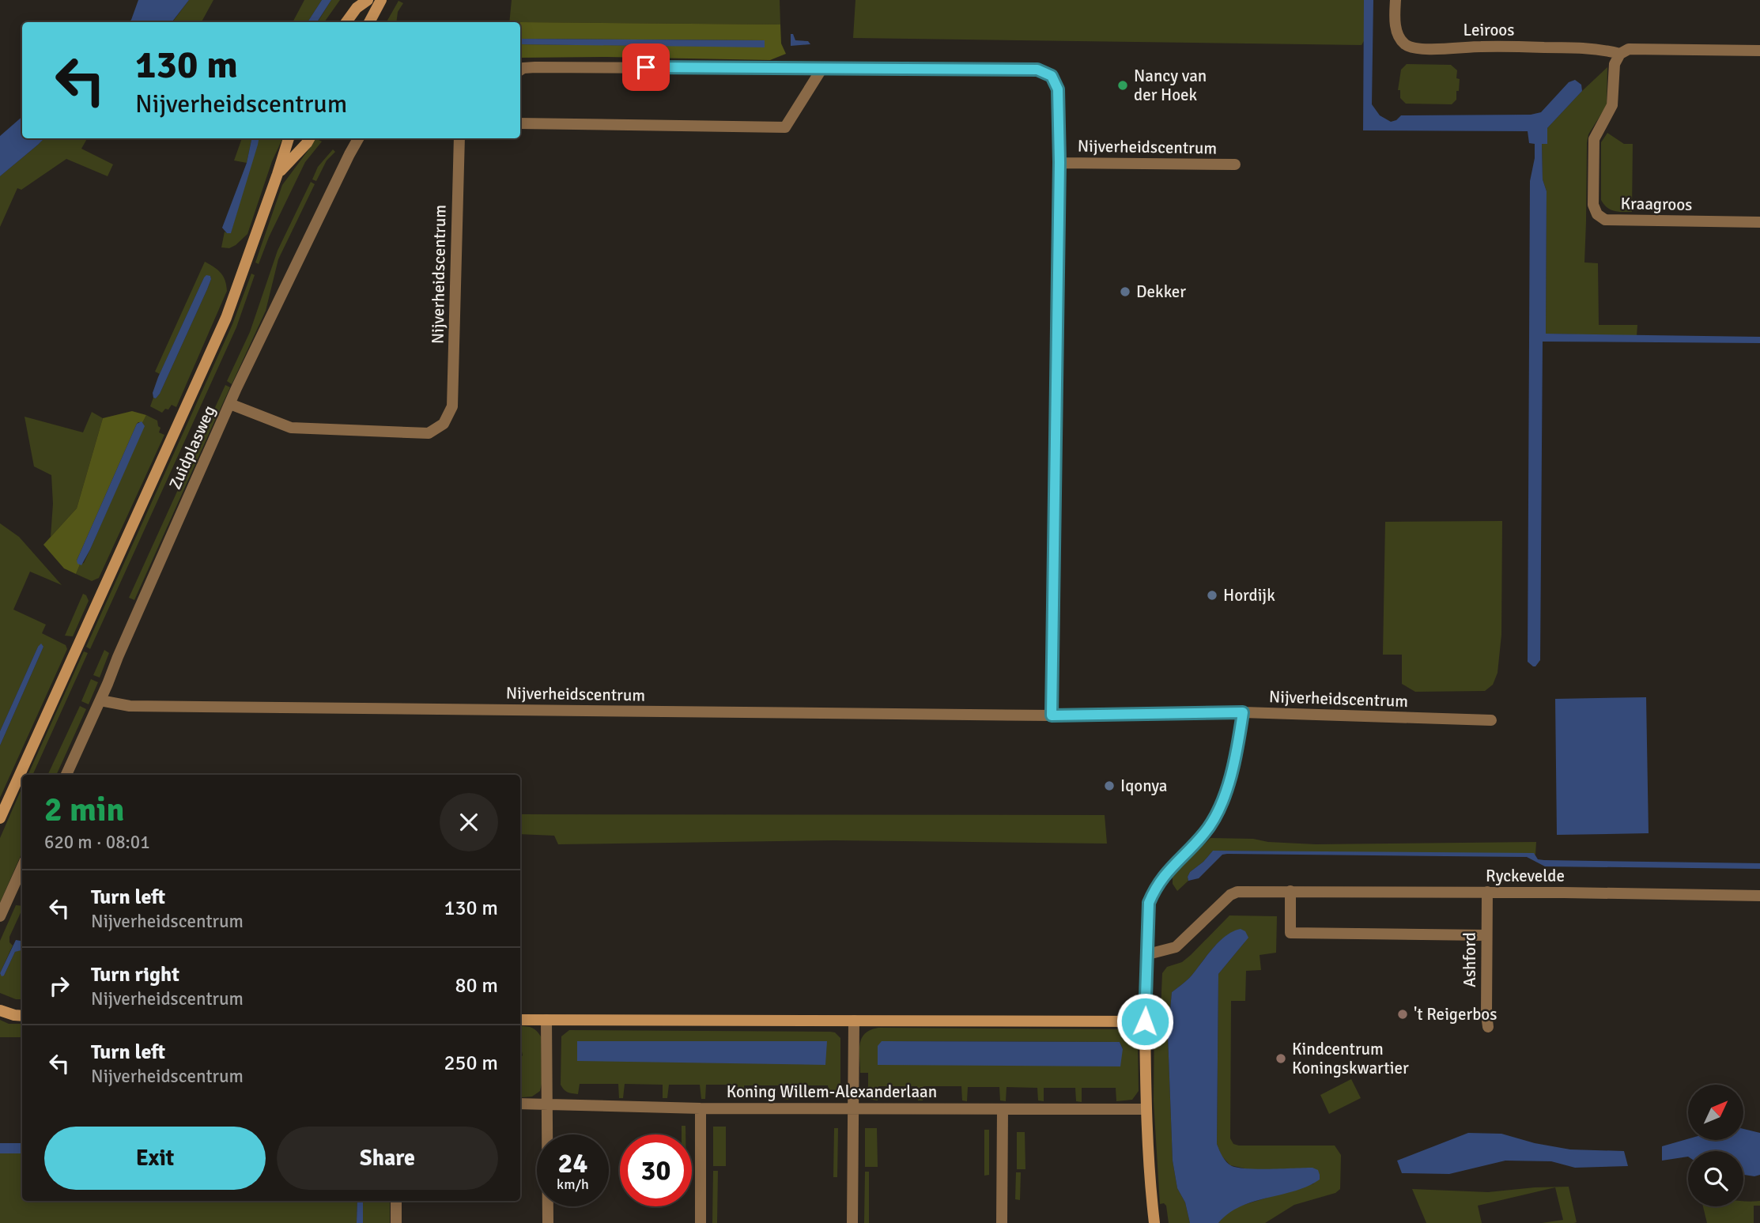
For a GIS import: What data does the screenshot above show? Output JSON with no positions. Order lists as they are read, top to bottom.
{
  "streets": {
    "main road": ["Zuidplasweg"],
    "street": [
      "Leiroos",
      "Nijverheidscentrum",
      "Kraagroos",
      "Ryckevelde",
      "Ashford",
      "Koning Willem-Alexanderlaan"
    ]
  },
  "crossings": [
    ["Leiroos", "Kraagroos"],
    ["Nijverheidscentrum", "Zuidplasweg"],
    ["Ryckevelde", "Ashford"]
  ],
  "places": [
    "Nancy van der Hoek",
    "Dekker",
    "Hordijk",
    "Iqonya",
    "'t Reigerbos",
    "Kindcentrum Koningskwartier"
  ],
  "north": "top right",
  "page": {
    "turn": ["130 m", "Nijverheidscentrum"],
    "heading": ["2 min", "620 m · 08:01"],
    "list": [
      {
        "name": "Turn left",
        "note": "Nijverheidscentrum",
        "value": "130 m"
      },
      {
        "name": "Turn right",
        "note": "Nijverheidscentrum",
        "value": "80 m"
      },
      {
        "name": "Turn left",
        "note": "Nijverheidscentrum",
        "value": "250 m"
      }
    ],
    "buttons": ["Exit", "Share"],
    "speed": "24 km/h",
    "limit": "30"
  }
}
